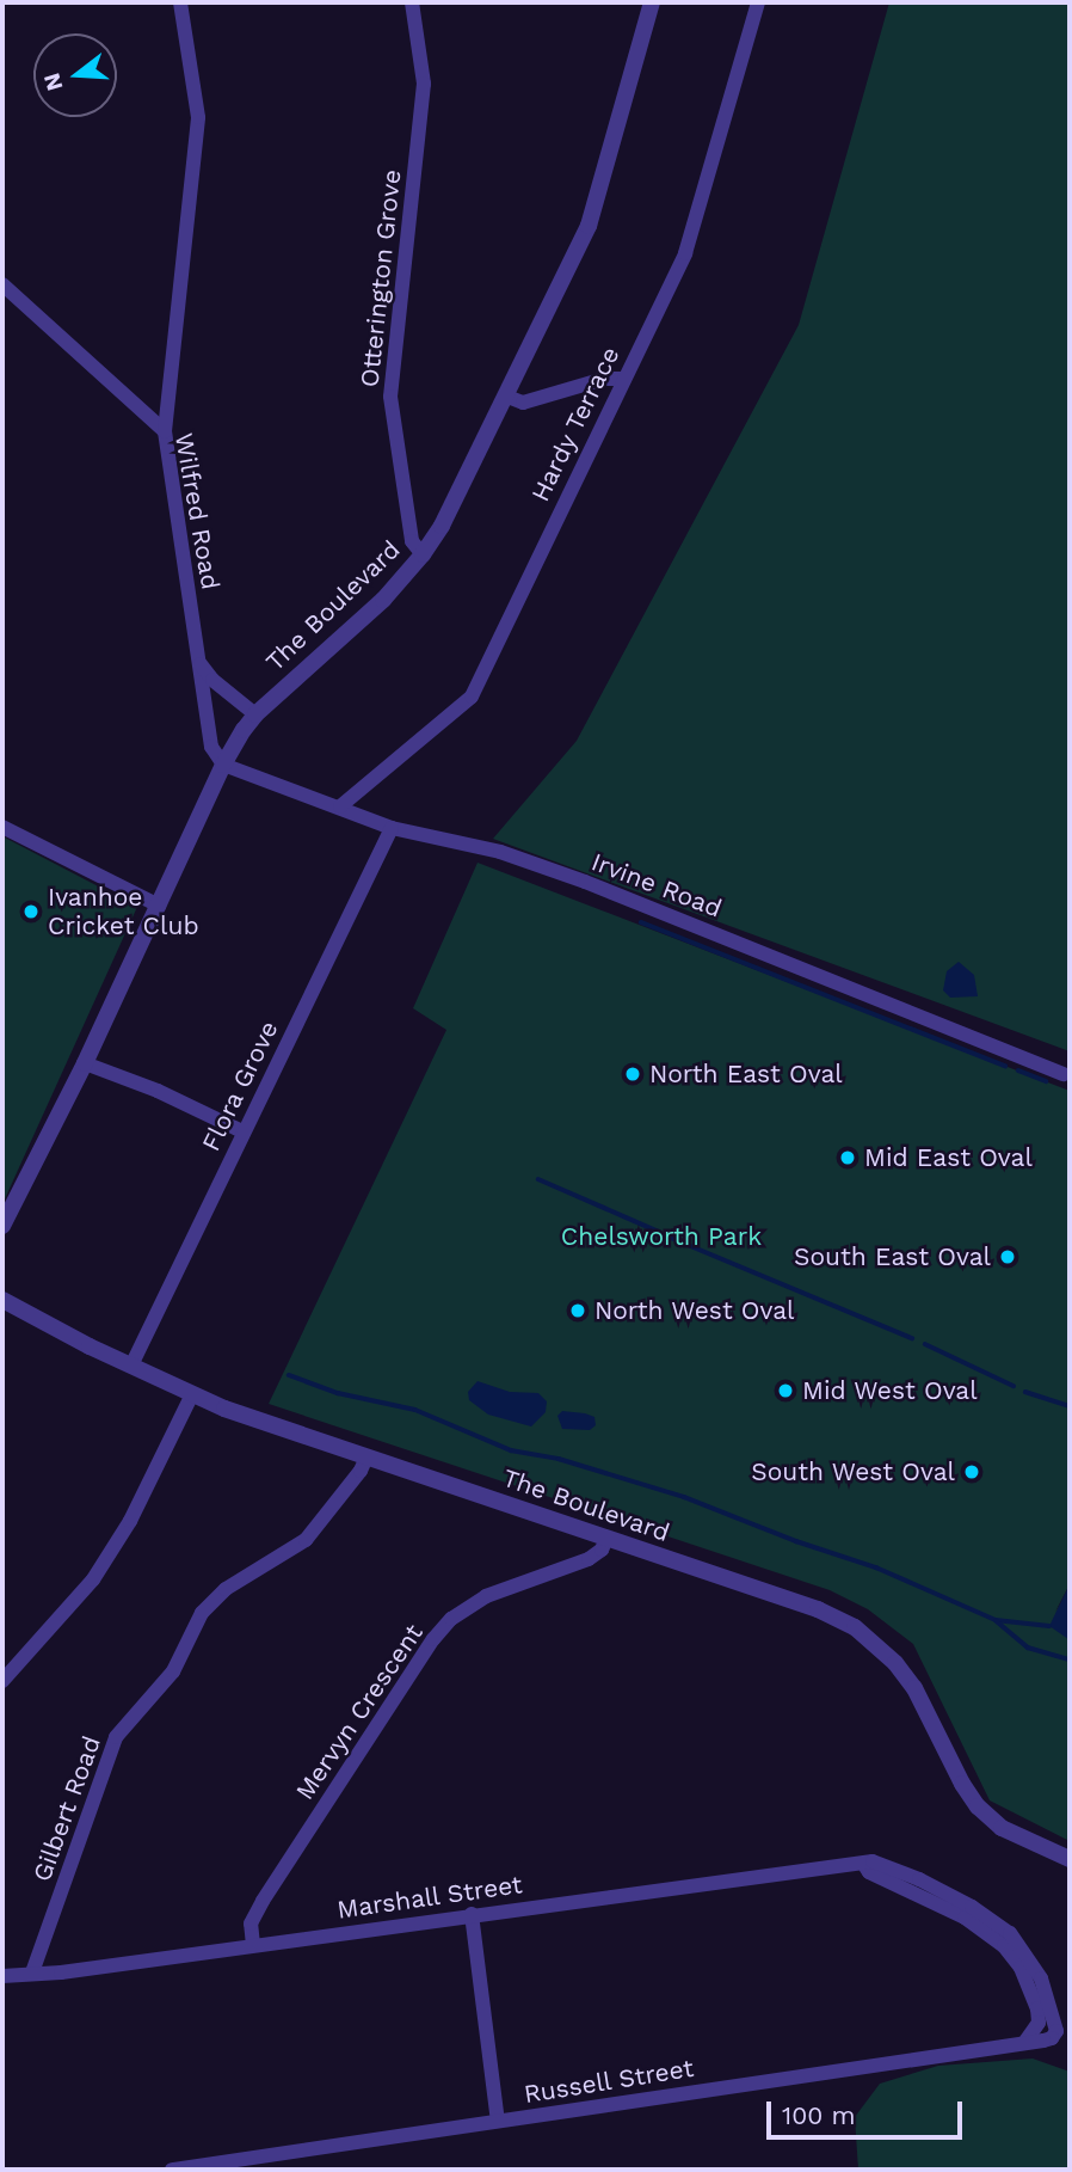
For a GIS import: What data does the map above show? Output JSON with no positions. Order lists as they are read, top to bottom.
{
  "streets": {
    "street": [
      "Otterington Grove",
      "Hardy Terrace",
      "Wilfred Road",
      "The Boulevard",
      "Irvine Road",
      "Flora Grove",
      "Mervyn Crescent",
      "Gilbert Road",
      "Marshall Street",
      "Russell Street"
    ]
  },
  "crossings": [
    ["Otterington Grove", "The Boulevard"],
    ["Hardy Terrace", "Irvine Road"],
    ["Wilfred Road", "The Boulevard"],
    ["Wilfred Road", "Irvine Road"],
    ["The Boulevard", "Irvine Road"],
    ["The Boulevard", "Flora Grove"],
    ["The Boulevard", "Mervyn Crescent"],
    ["The Boulevard", "Gilbert Road"],
    ["Irvine Road", "Flora Grove"],
    ["Mervyn Crescent", "Marshall Street"],
    ["Gilbert Road", "Marshall Street"],
    ["Marshall Street", "Russell Street"]
  ],
  "parks": ["Chelsworth Park"],
  "places": [
    "Ivanhoe Cricket Club",
    "North East Oval",
    "Mid East Oval",
    "South East Oval",
    "North West Oval",
    "Mid West Oval",
    "South West Oval"
  ],
  "scale_bar": "100 m",
  "north": "left"
}
